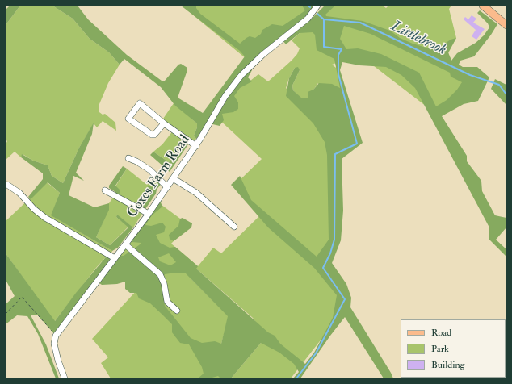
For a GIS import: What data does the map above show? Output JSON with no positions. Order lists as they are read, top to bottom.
{
  "streets": {
    "street": ["Coxes Farm Road"]
  },
  "water": ["Littlebrook"],
  "legend": ["Road", "Park", "Building"]
}
